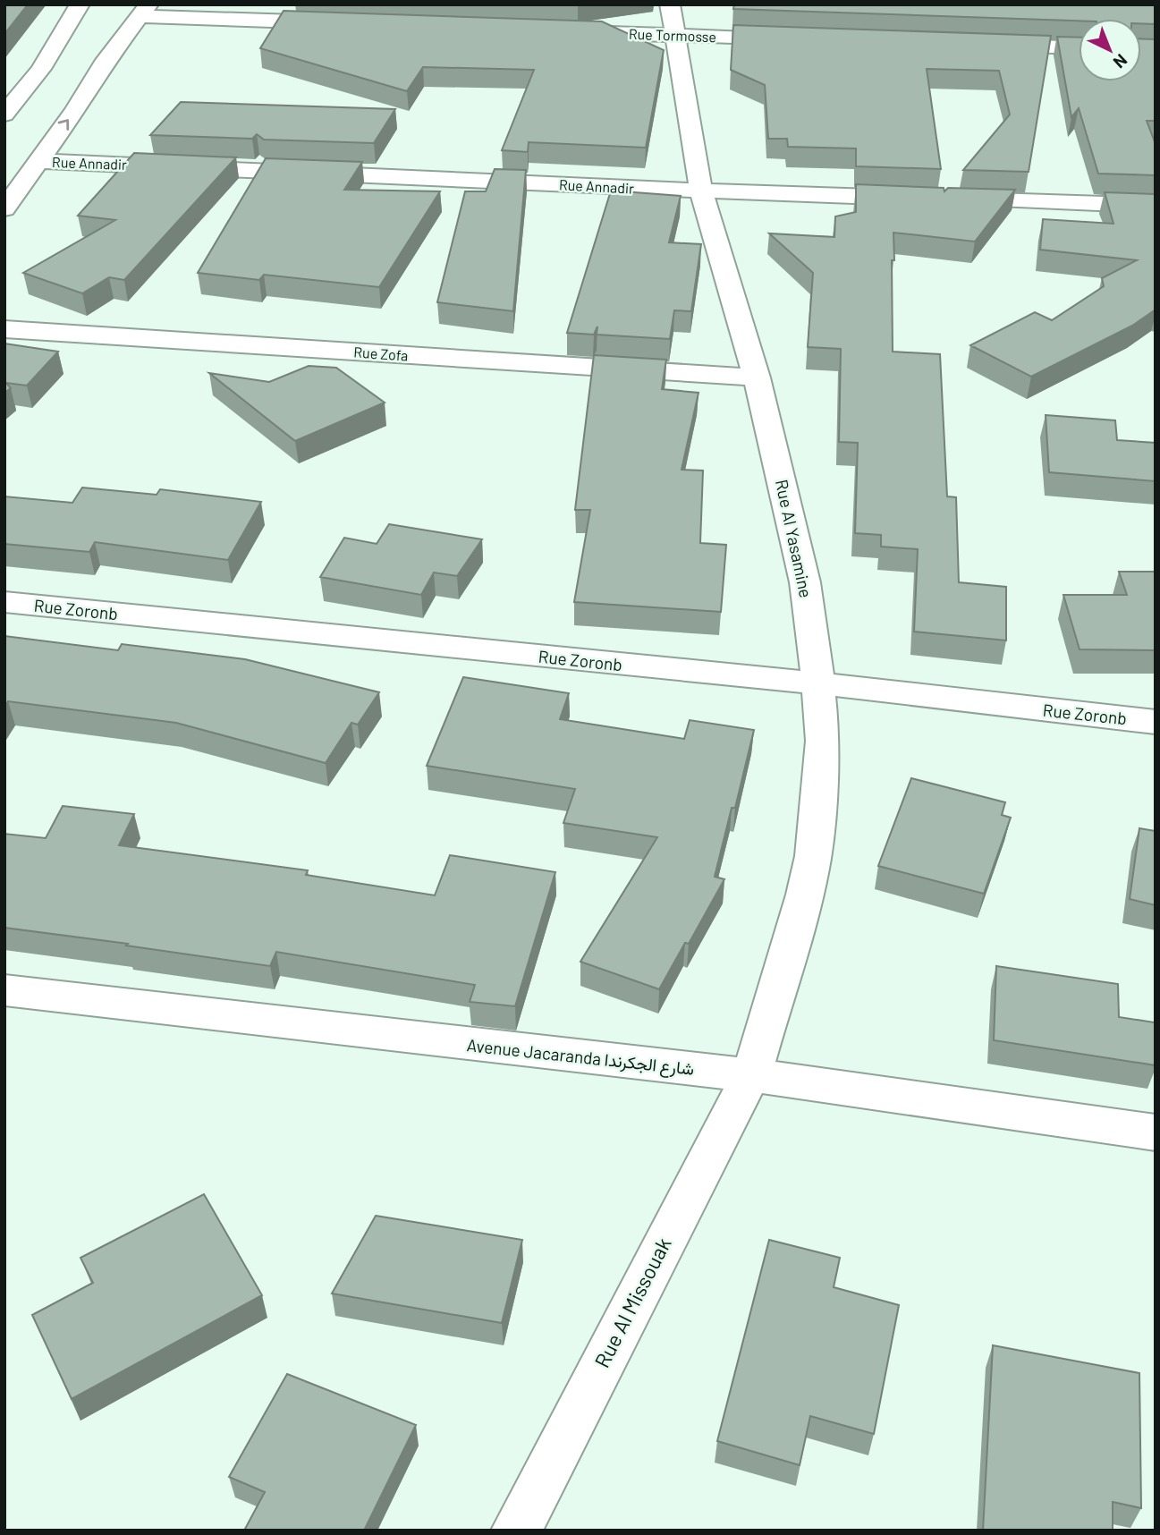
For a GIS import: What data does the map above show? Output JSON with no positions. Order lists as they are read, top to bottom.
{
  "streets": {
    "street": [
      "Rue Tormosse",
      "Rue Annadir",
      "Rue Zofa",
      "Rue Al Yasamine",
      "Rue Zoronb",
      "Avenue Jacaranda شارع الجكرندا",
      "Rue Al Missouak"
    ]
  },
  "crossings": [
    ["Rue Tormosse", "Rue Al Yasamine"],
    ["Rue Annadir", "Rue Al Yasamine"],
    ["Rue Zofa", "Rue Al Yasamine"],
    ["Rue Al Yasamine", "Rue Zoronb"],
    ["Rue Al Yasamine", "Avenue Jacaranda شارع الجكرندا"],
    ["Rue Al Yasamine", "Rue Al Missouak"],
    ["Avenue Jacaranda شارع الجكرندا", "Rue Al Missouak"]
  ],
  "north": "bottom right"
}
